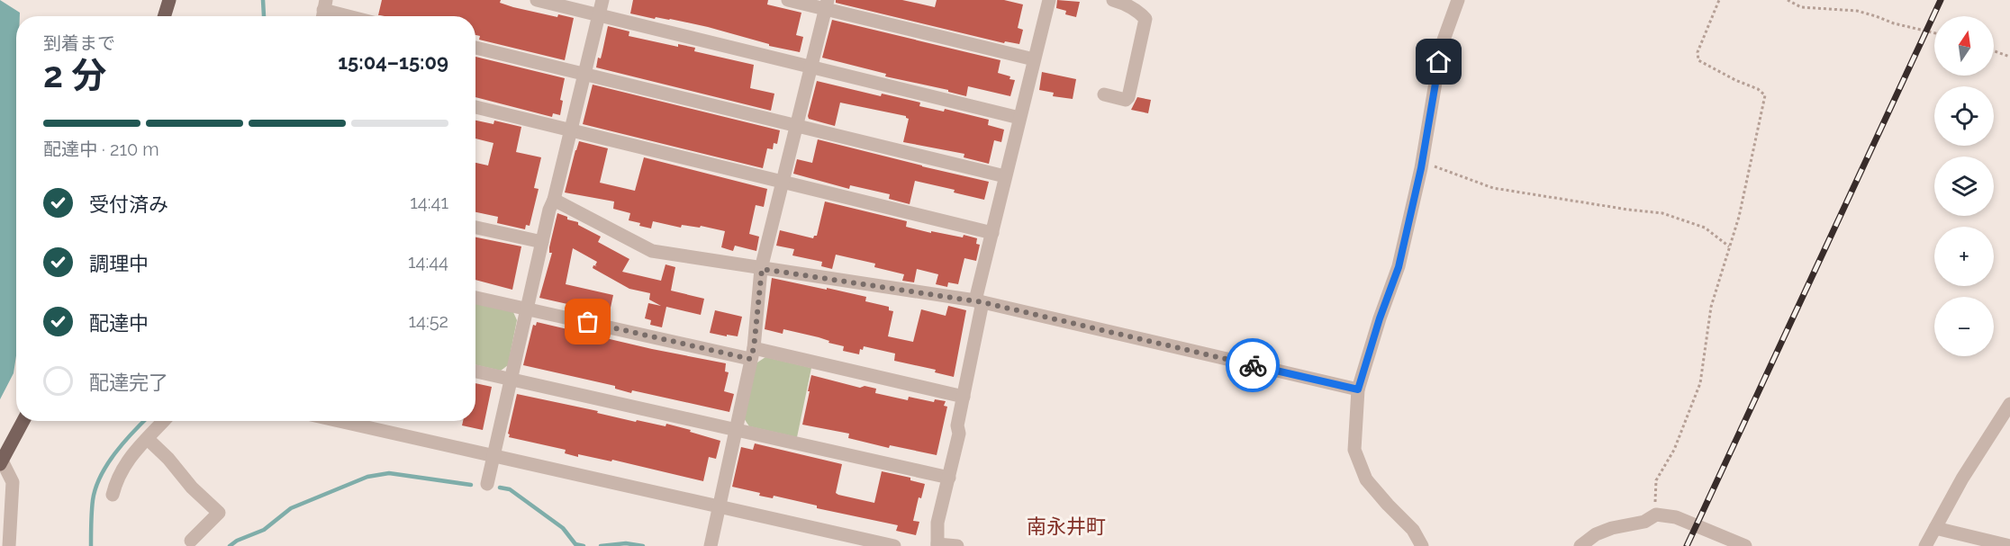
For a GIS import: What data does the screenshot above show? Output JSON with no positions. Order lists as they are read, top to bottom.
{
  "districts": ["南永井町"],
  "north": "top",
  "page": {
    "map_buttons": ["+", "−"],
    "heading": ["2 分", "到着まで", "15:04–15:09"],
    "bar": "配達中 · 210 m",
    "list": [
      ["受付済み", "14:41"],
      ["調理中", "14:44"],
      ["配達中", "14:52"],
      "配達完了"
    ]
  }
}
